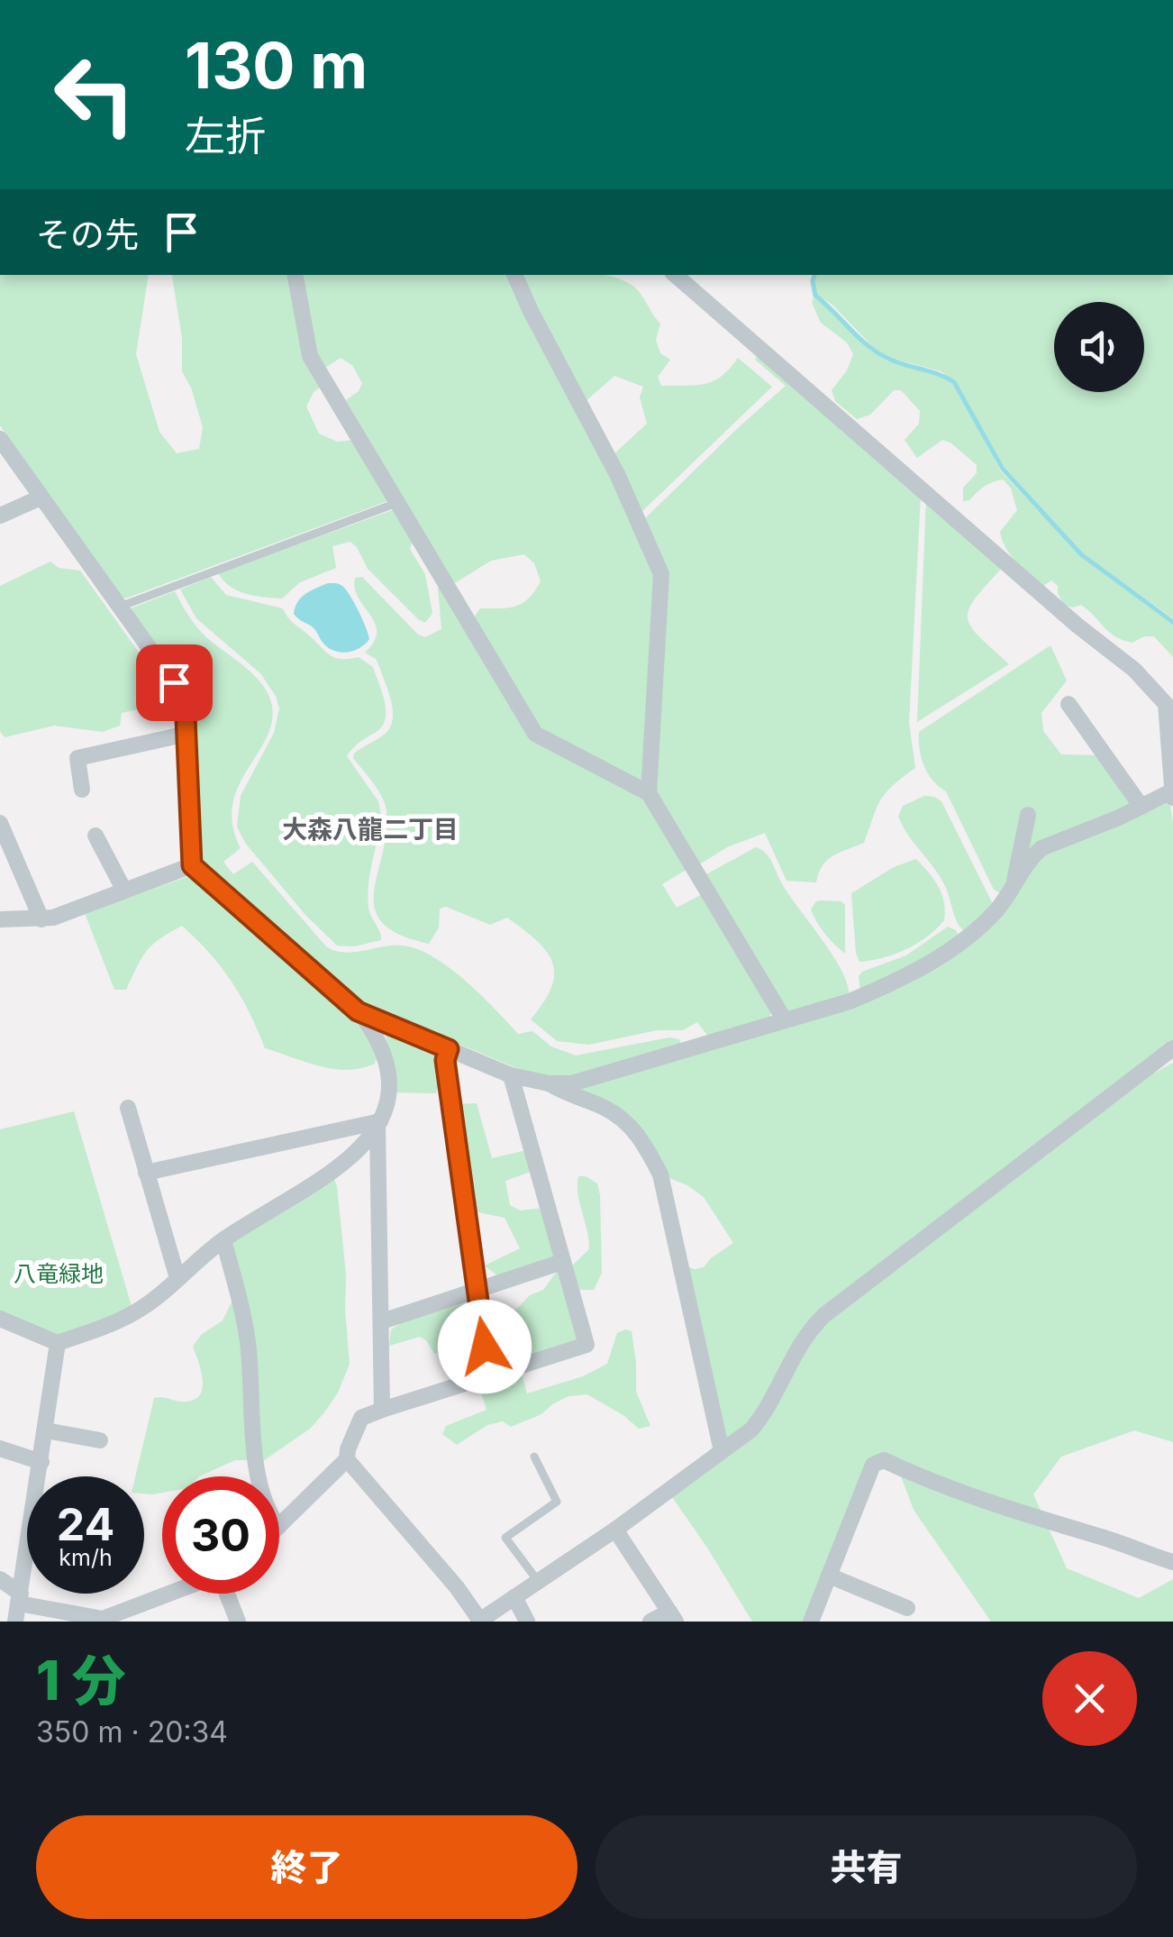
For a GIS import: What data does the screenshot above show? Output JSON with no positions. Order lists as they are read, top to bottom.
{
  "districts": ["大森八龍二丁目"],
  "parks": ["八竜緑地"],
  "page": {
    "turn": ["130 m", "左折"],
    "then": "その先",
    "speed": "24 km/h",
    "limit": "30",
    "heading": ["1 分", "350 m · 20:34"],
    "buttons": ["終了", "共有"]
  }
}
